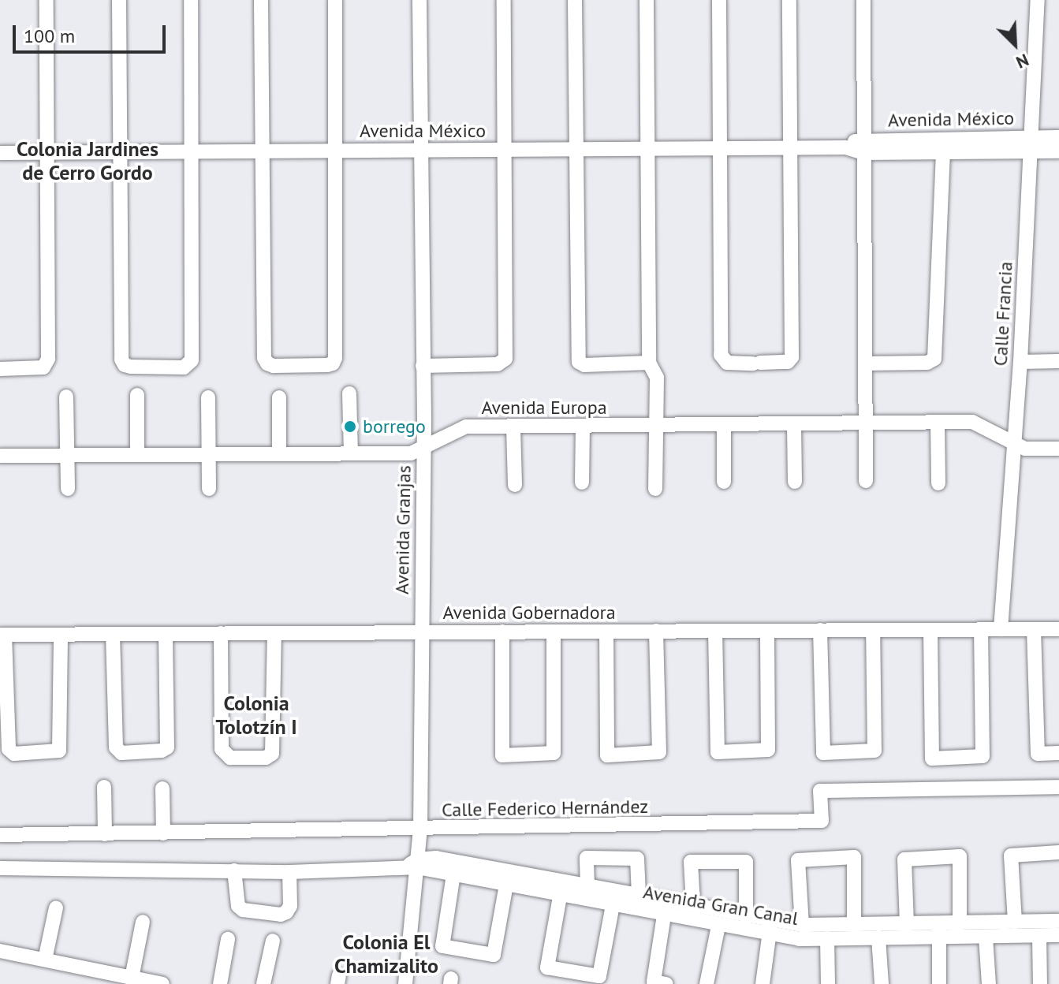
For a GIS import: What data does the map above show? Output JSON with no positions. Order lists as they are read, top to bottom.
{
  "streets": {
    "street": [
      "Avenida México",
      "Calle Francia",
      "Avenida Europa",
      "Avenida Granjas",
      "Avenida Gobernadora",
      "Calle Federico Hernández",
      "Avenida Gran Canal"
    ]
  },
  "crossings": [
    ["Avenida México", "Calle Francia"],
    ["Avenida México", "Avenida Granjas"],
    ["Calle Francia", "Avenida Europa"],
    ["Calle Francia", "Avenida Gobernadora"],
    ["Avenida Europa", "Avenida Granjas"],
    ["Avenida Granjas", "Avenida Gobernadora"],
    ["Avenida Granjas", "Calle Federico Hernández"],
    ["Avenida Granjas", "Avenida Gran Canal"]
  ],
  "districts": ["Colonia Jardines de Cerro Gordo", "Colonia Tolotzín I", "Colonia El Chamizalito"],
  "places": ["borrego"],
  "scale_bar": "100 m",
  "north": "bottom right"
}
